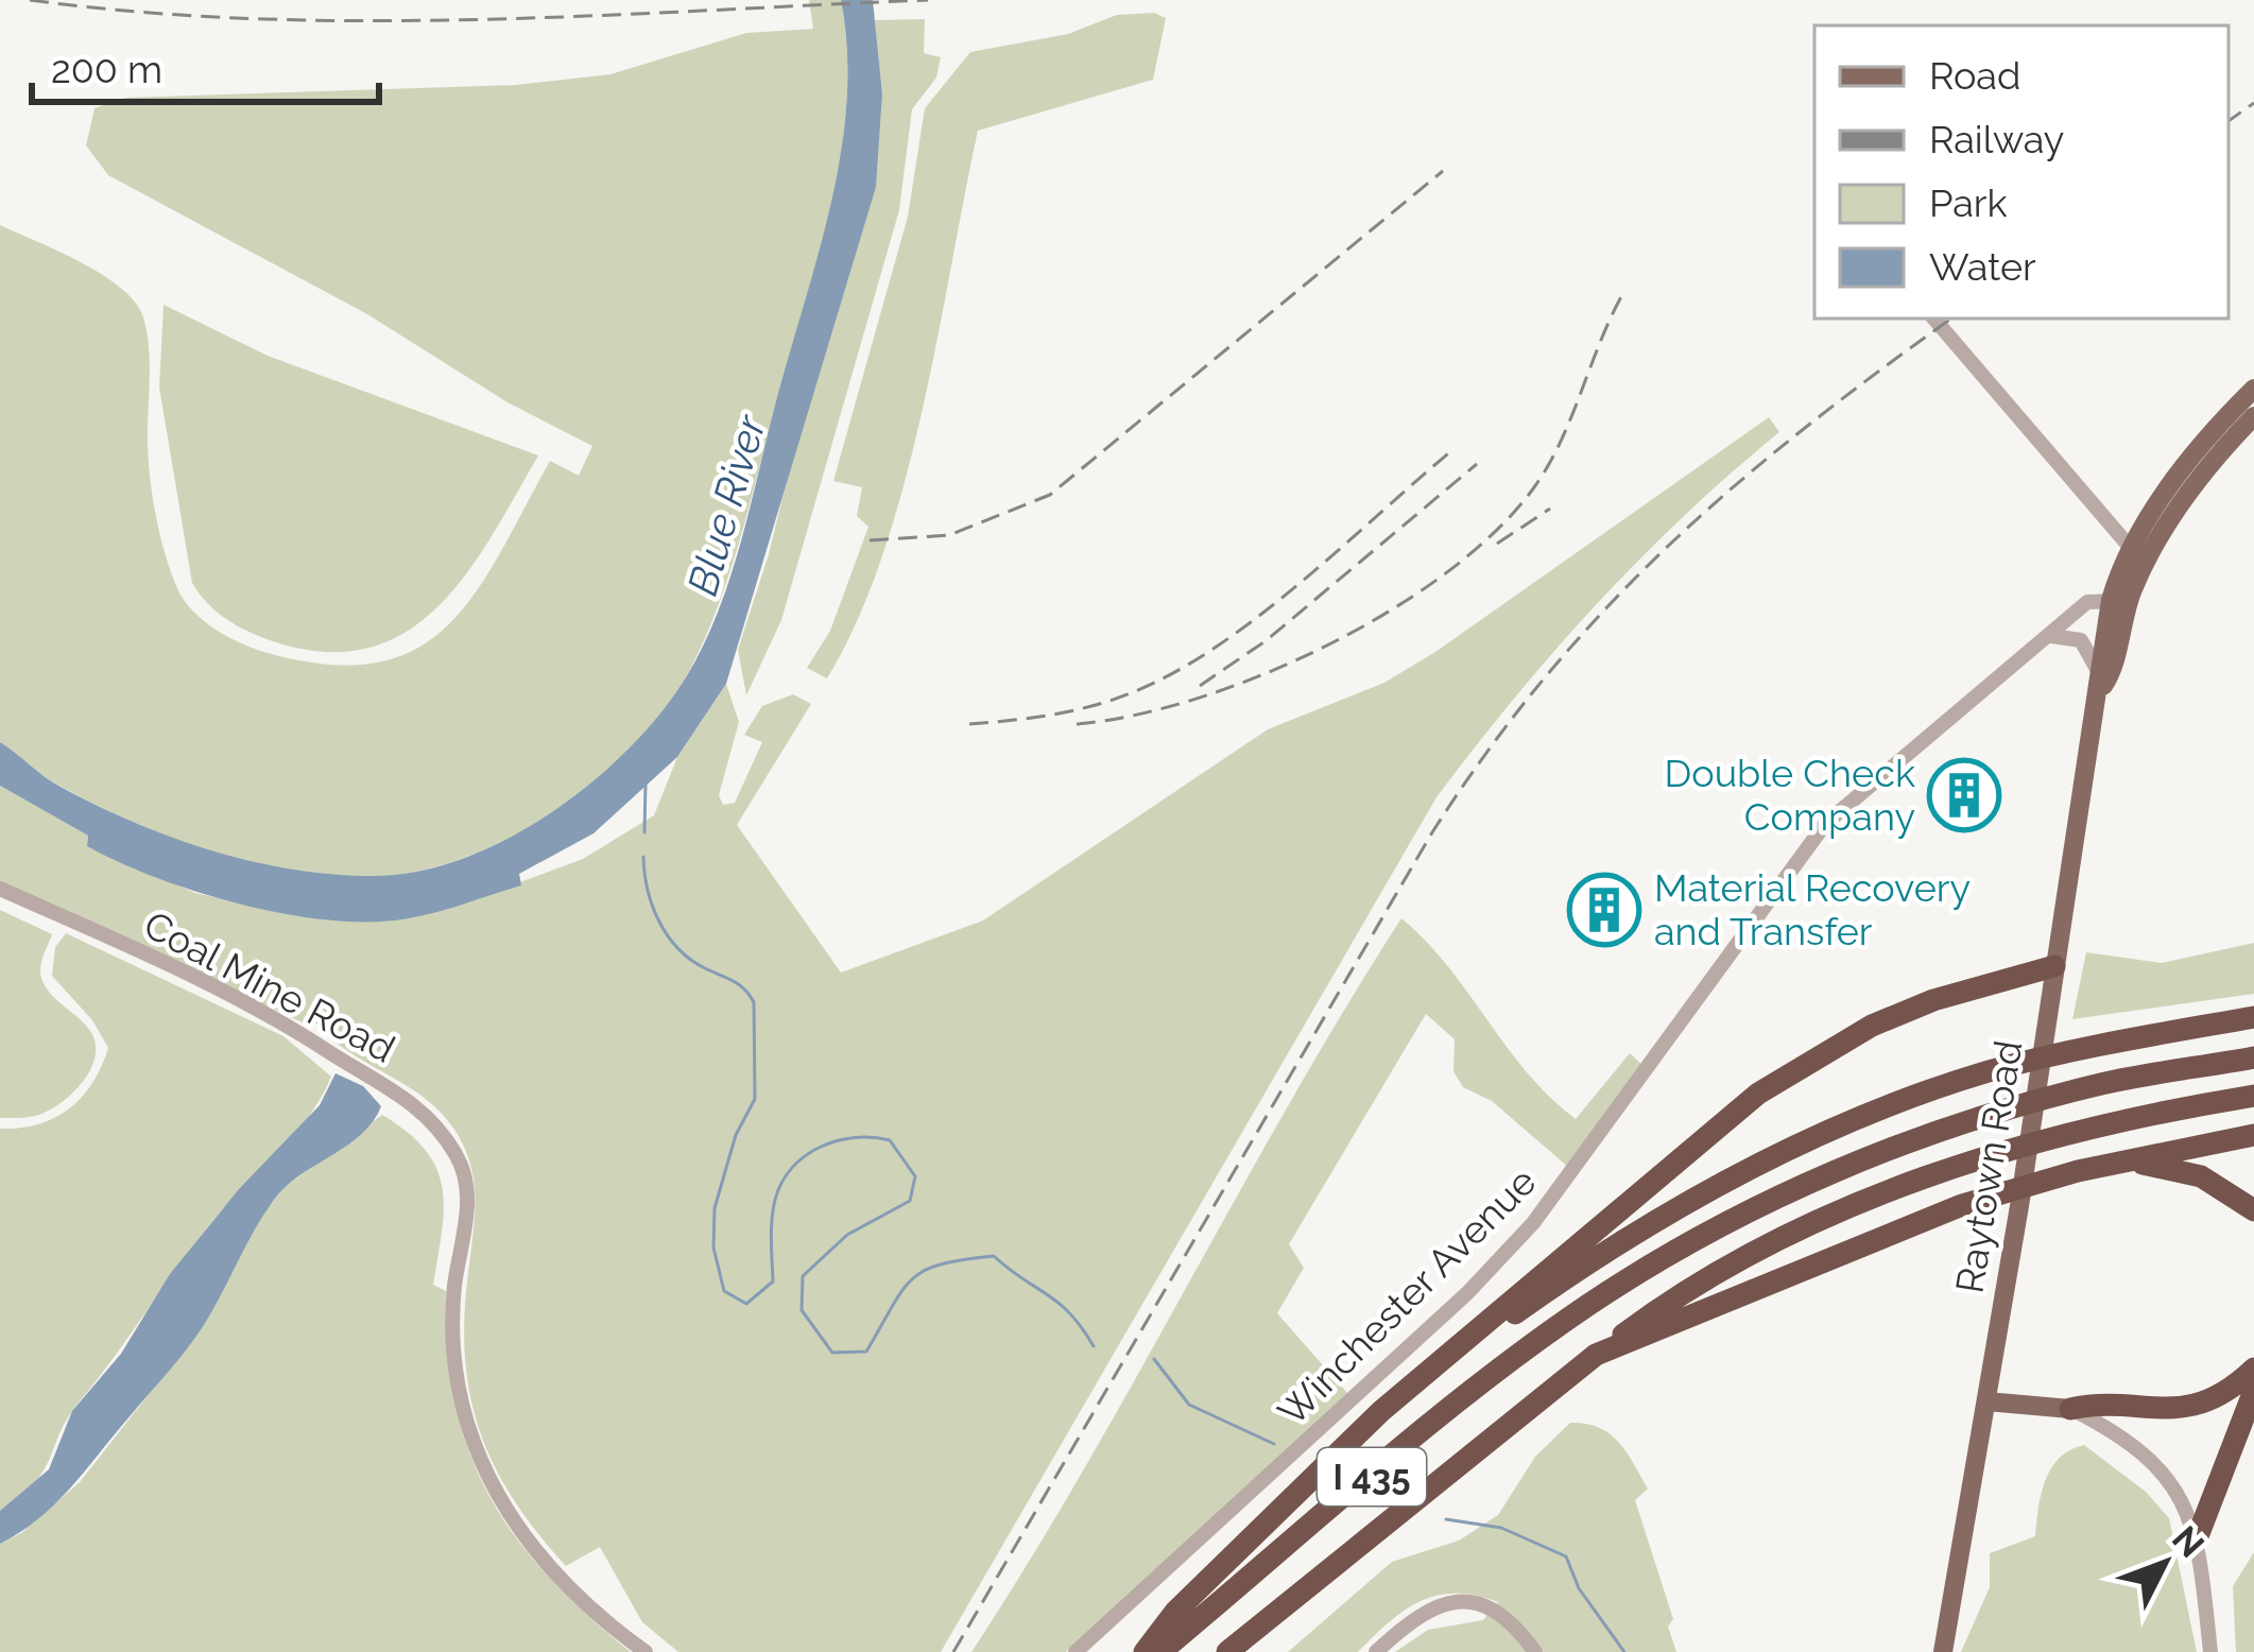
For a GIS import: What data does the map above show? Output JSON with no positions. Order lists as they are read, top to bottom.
{
  "streets": {
    "highway": ["I 435"],
    "main road": ["Raytown Road"],
    "street": ["Coal Mine Road", "Winchester Avenue"]
  },
  "crossings": [
    ["Raytown Road", "Winchester Avenue"]
  ],
  "water": ["Blue River"],
  "places": {
    "building": ["Double Check Company", "Material Recovery and Transfer"]
  },
  "legend": [
    "Road",
    "Railway",
    "Park",
    "Water"
  ],
  "scale_bar": "200 m",
  "north": "top right"
}
